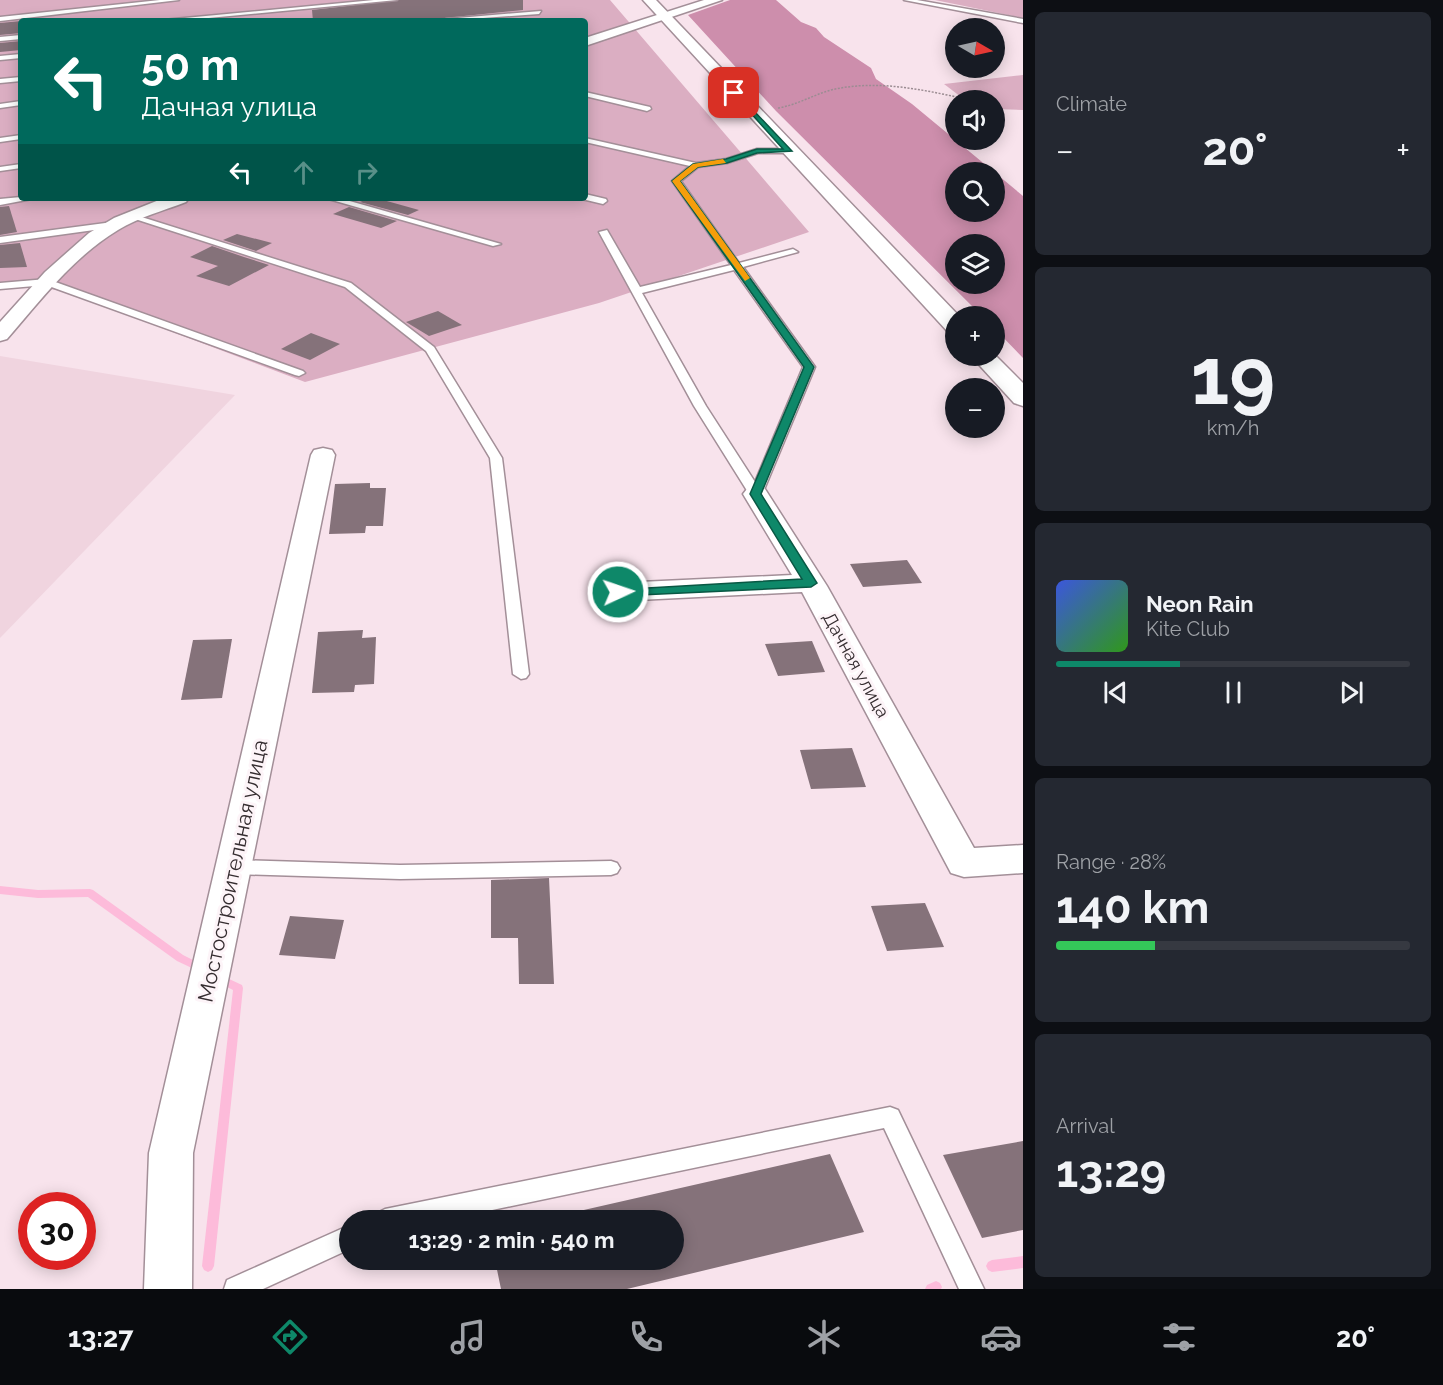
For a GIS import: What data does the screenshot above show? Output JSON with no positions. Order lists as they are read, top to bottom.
{
  "streets": {
    "street": ["Дачная улица", "Мостостроительная улица"]
  },
  "north": "right",
  "page": {
    "tile": [
      "Climate",
      ["19", "km/h"],
      ["Range · 28%", "140 km"],
      ["Arrival", "13:29"]
    ],
    "map_buttons": ["+", "−"],
    "turn": ["50 m", "Дачная улица"],
    "heat": ["−", "20°", "+"],
    "song": ["Neon Rain", "Kite Club"],
    "limit": "30",
    "trip": "13:29 · 2 min · 540 m",
    "tabs": ["13:27", "20°"]
  }
}
